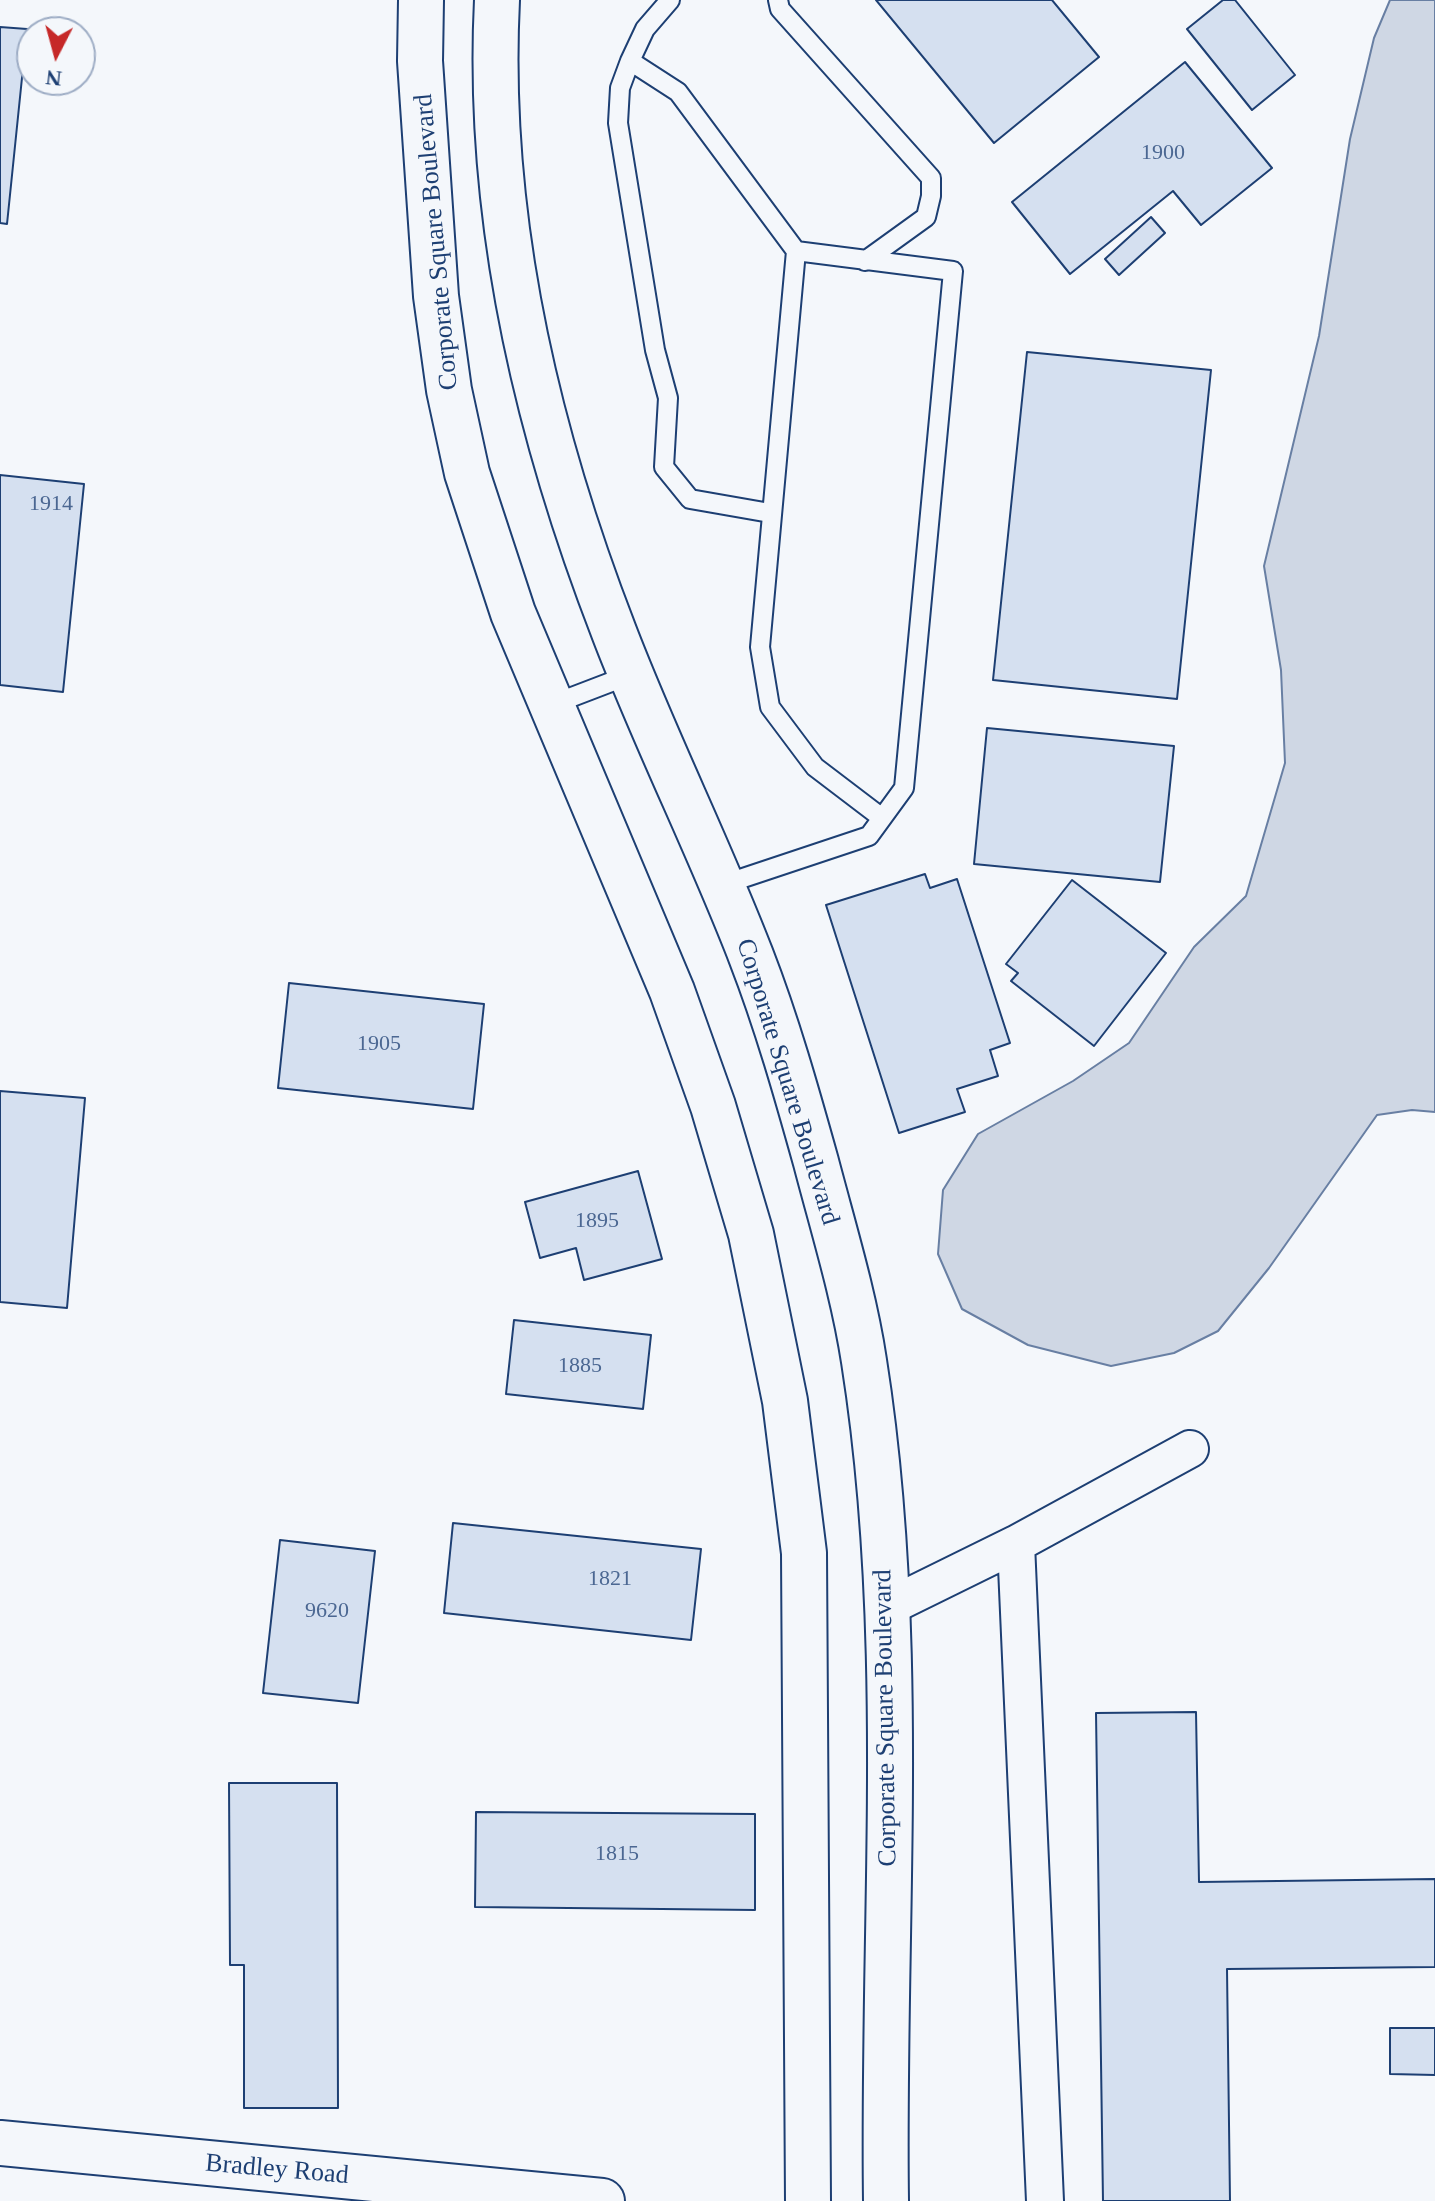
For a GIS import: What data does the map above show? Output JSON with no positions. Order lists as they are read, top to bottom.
{
  "streets": {
    "street": ["Corporate Square Boulevard", "Bradley Road"]
  },
  "house_numbers": [
    "1900",
    "1914",
    "1905",
    "1895",
    "1885",
    "1821",
    "9620",
    "1815"
  ],
  "north": "bottom"
}
